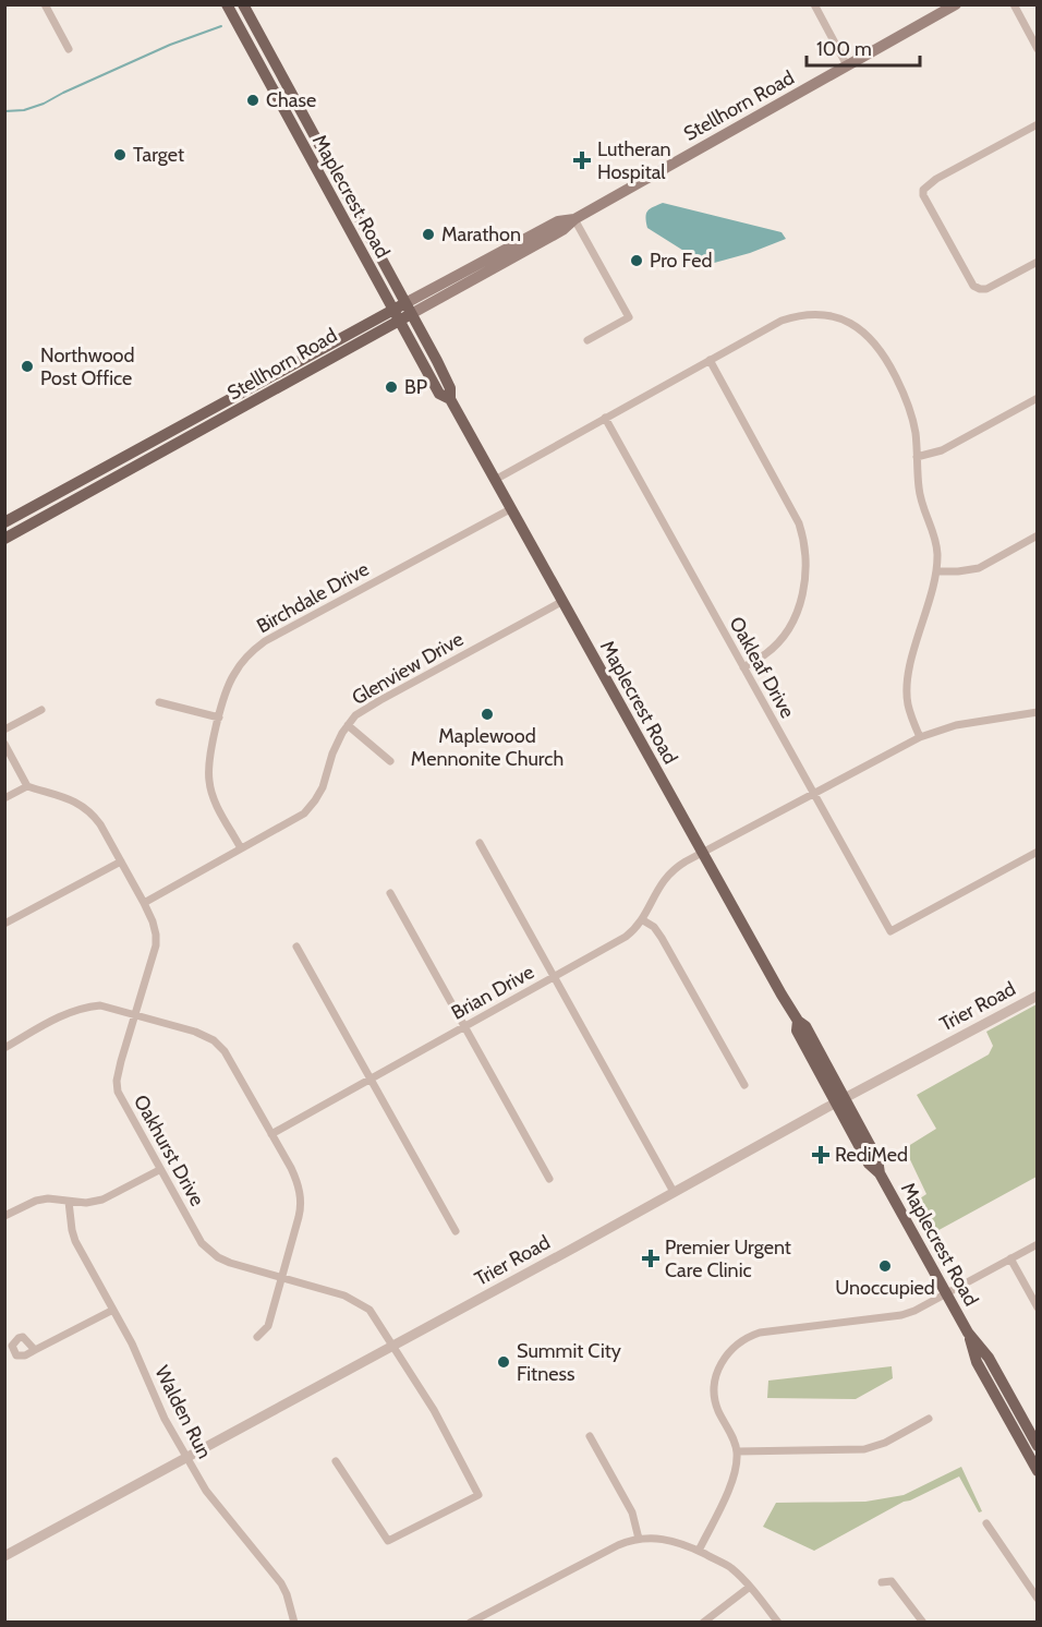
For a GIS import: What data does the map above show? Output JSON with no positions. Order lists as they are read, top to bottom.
{
  "streets": {
    "main road": ["Stellhorn Road", "Maplecrest Road"],
    "street": [
      "Birchdale Drive",
      "Oakleaf Drive",
      "Glenview Drive",
      "Brian Drive",
      "Trier Road",
      "Oakhurst Drive",
      "Walden Run"
    ]
  },
  "crossings": [
    ["Stellhorn Road", "Maplecrest Road"],
    ["Maplecrest Road", "Birchdale Drive"],
    ["Maplecrest Road", "Glenview Drive"],
    ["Maplecrest Road", "Brian Drive"],
    ["Maplecrest Road", "Trier Road"],
    ["Birchdale Drive", "Glenview Drive"],
    ["Oakleaf Drive", "Brian Drive"],
    ["Glenview Drive", "Oakhurst Drive"],
    ["Trier Road", "Oakhurst Drive"],
    ["Trier Road", "Walden Run"]
  ],
  "places": {
    "other": [
      "Chase",
      "Target",
      "Marathon",
      "Pro Fed",
      "Northwood Post Office",
      "BP",
      "Maplewood Mennonite Church",
      "Unoccupied",
      "Summit City Fitness"
    ],
    "health": ["Lutheran Hospital", "RediMed", "Premier Urgent Care Clinic"]
  },
  "scale_bar": "100 m"
}
